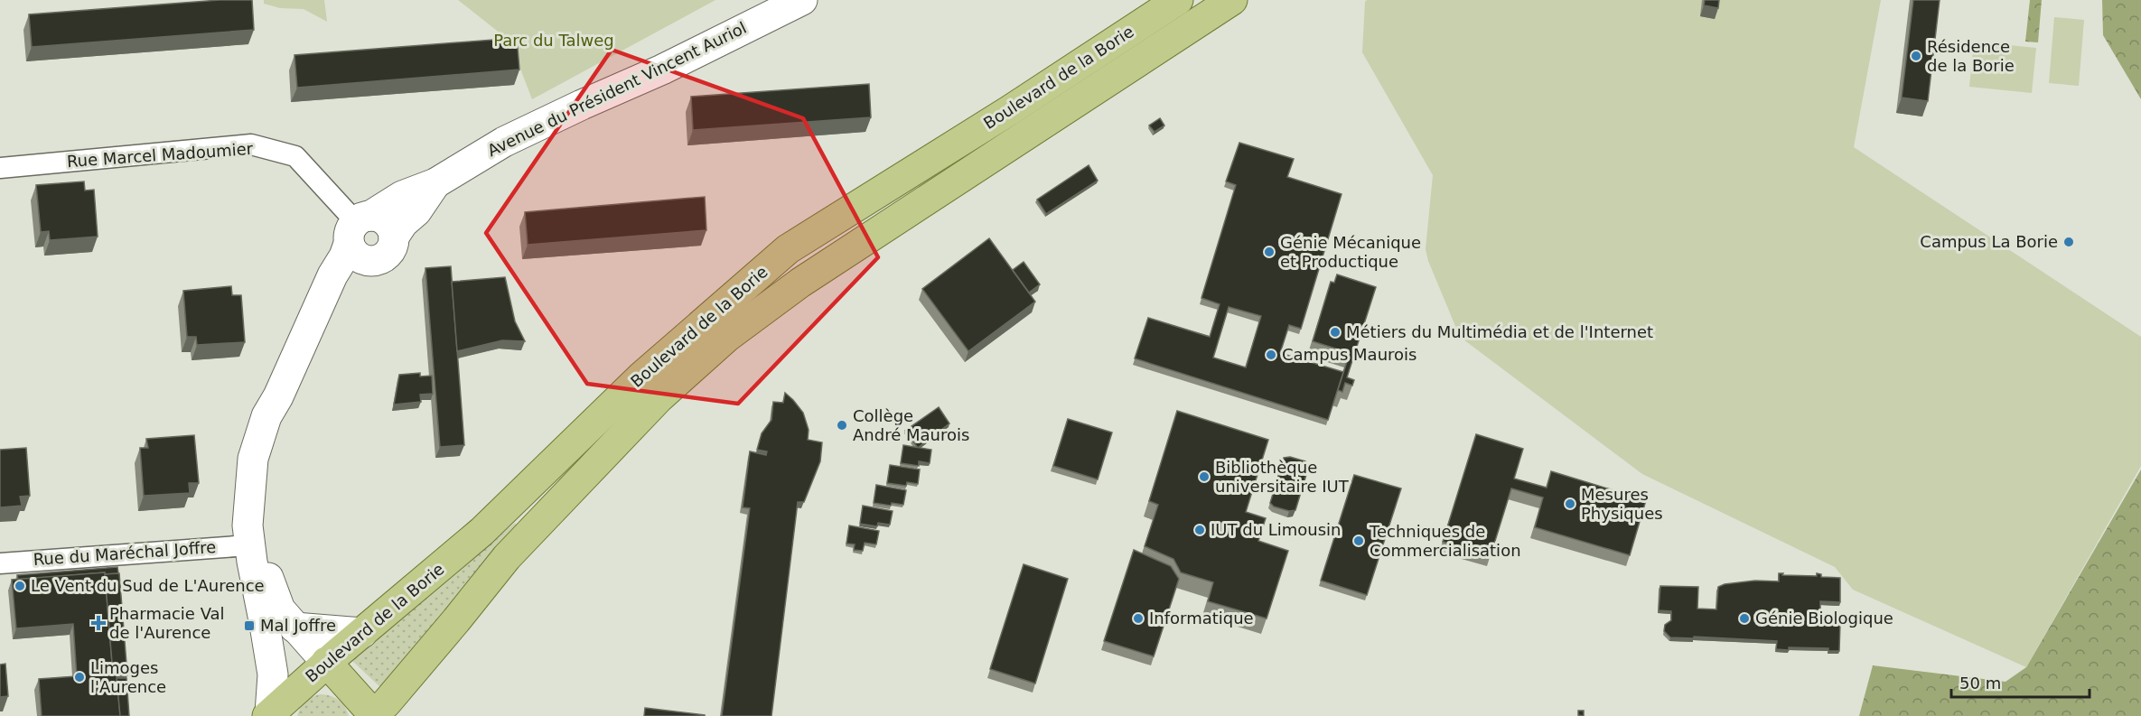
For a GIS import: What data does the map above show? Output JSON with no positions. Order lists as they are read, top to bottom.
{
  "streets": {
    "main road": ["Boulevard de la Borie"],
    "street": ["Avenue du Président Vincent Auriol", "Rue Marcel Madoumier", "Rue du Maréchal Joffre"]
  },
  "crossings": [
    ["Avenue du Président Vincent Auriol", "Rue Marcel Madoumier"],
    ["Avenue du Président Vincent Auriol", "Rue du Maréchal Joffre"]
  ],
  "parks": ["Parc du Talweg"],
  "places": {
    "other": [
      "Résidence de la Borie",
      "Campus La Borie",
      "Génie Mécanique et Productique",
      "Métiers du Multimédia et de l'Internet",
      "Campus Maurois",
      "Collège André Maurois",
      "Bibliothèque universitaire IUT",
      "Mesures Physiques",
      "IUT du Limousin",
      "Techniques de Commercialisation",
      "Le Vent du Sud de L'Aurence",
      "Informatique",
      "Génie Biologique",
      "Limoges l'Aurence"
    ],
    "health": ["Pharmacie Val de l'Aurence"],
    "transit": ["Mal Joffre"]
  },
  "scale_bar": "50 m"
}
